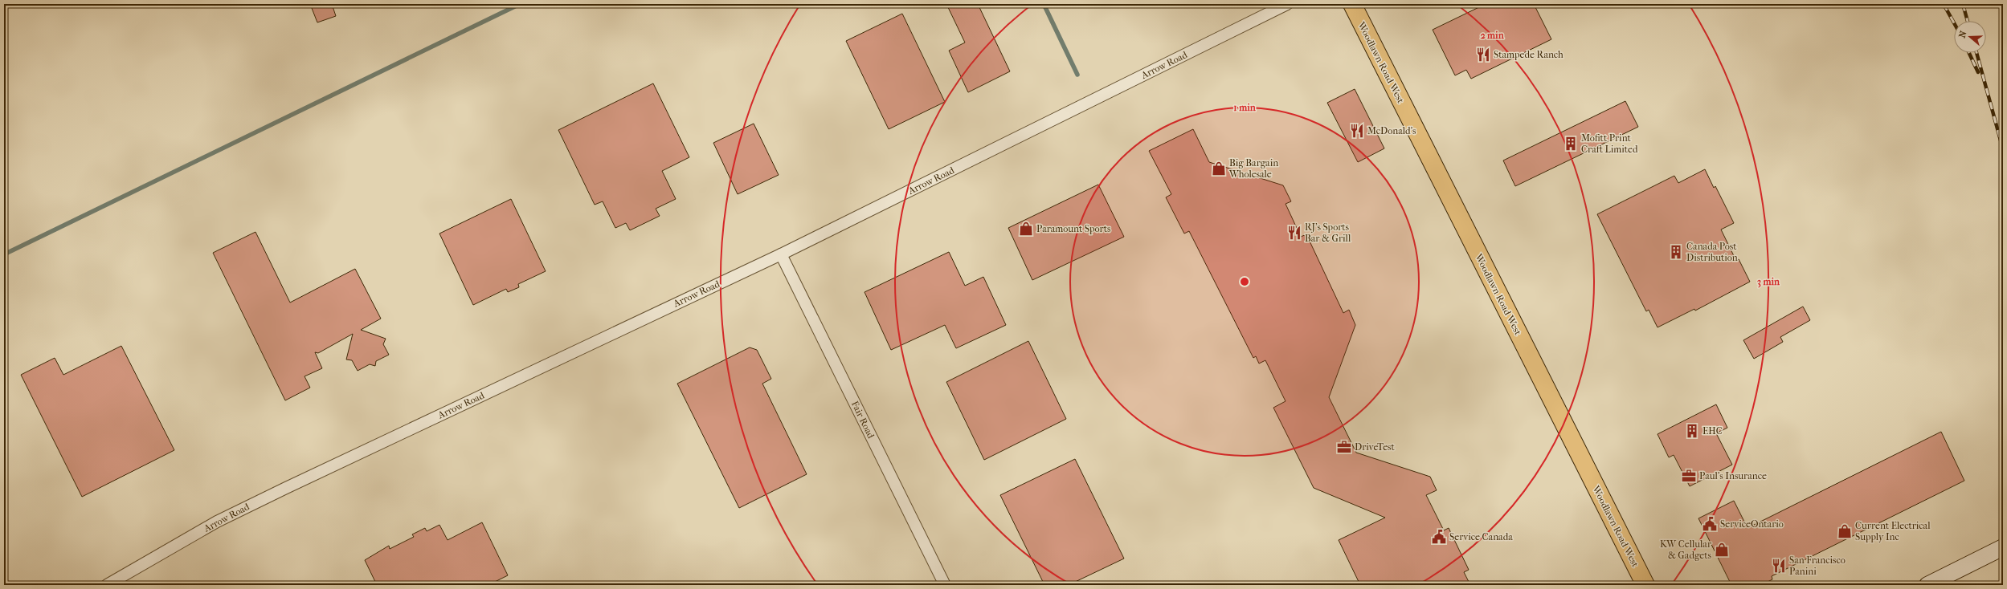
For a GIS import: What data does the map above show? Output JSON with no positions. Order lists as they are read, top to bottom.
{
  "streets": {
    "main road": ["Woodlawn Road West"],
    "street": ["Arrow Road", "Fair Road"]
  },
  "crossings": [
    ["Arrow Road", "Fair Road"]
  ],
  "places": {
    "restaurant": [
      "Stampede Ranch",
      "McDonald's",
      "RJ’s Sports Bar & Grill",
      "San Francisco Panini"
    ],
    "building": ["Mofitt Print Craft Limited", "Canada Post Distribution", "EHC"],
    "shop": [
      "Big Bargain Wholesale",
      "Paramount Sports",
      "Current Electrical Supply Inc",
      "KW Cellular & Gadgets"
    ],
    "office": ["DriveTest", "Paul's Insurance"],
    "public building": ["ServiceOntario", "Service Canada"]
  },
  "north": "left",
  "rings": ["2 min", "1 min", "3 min"]
}
